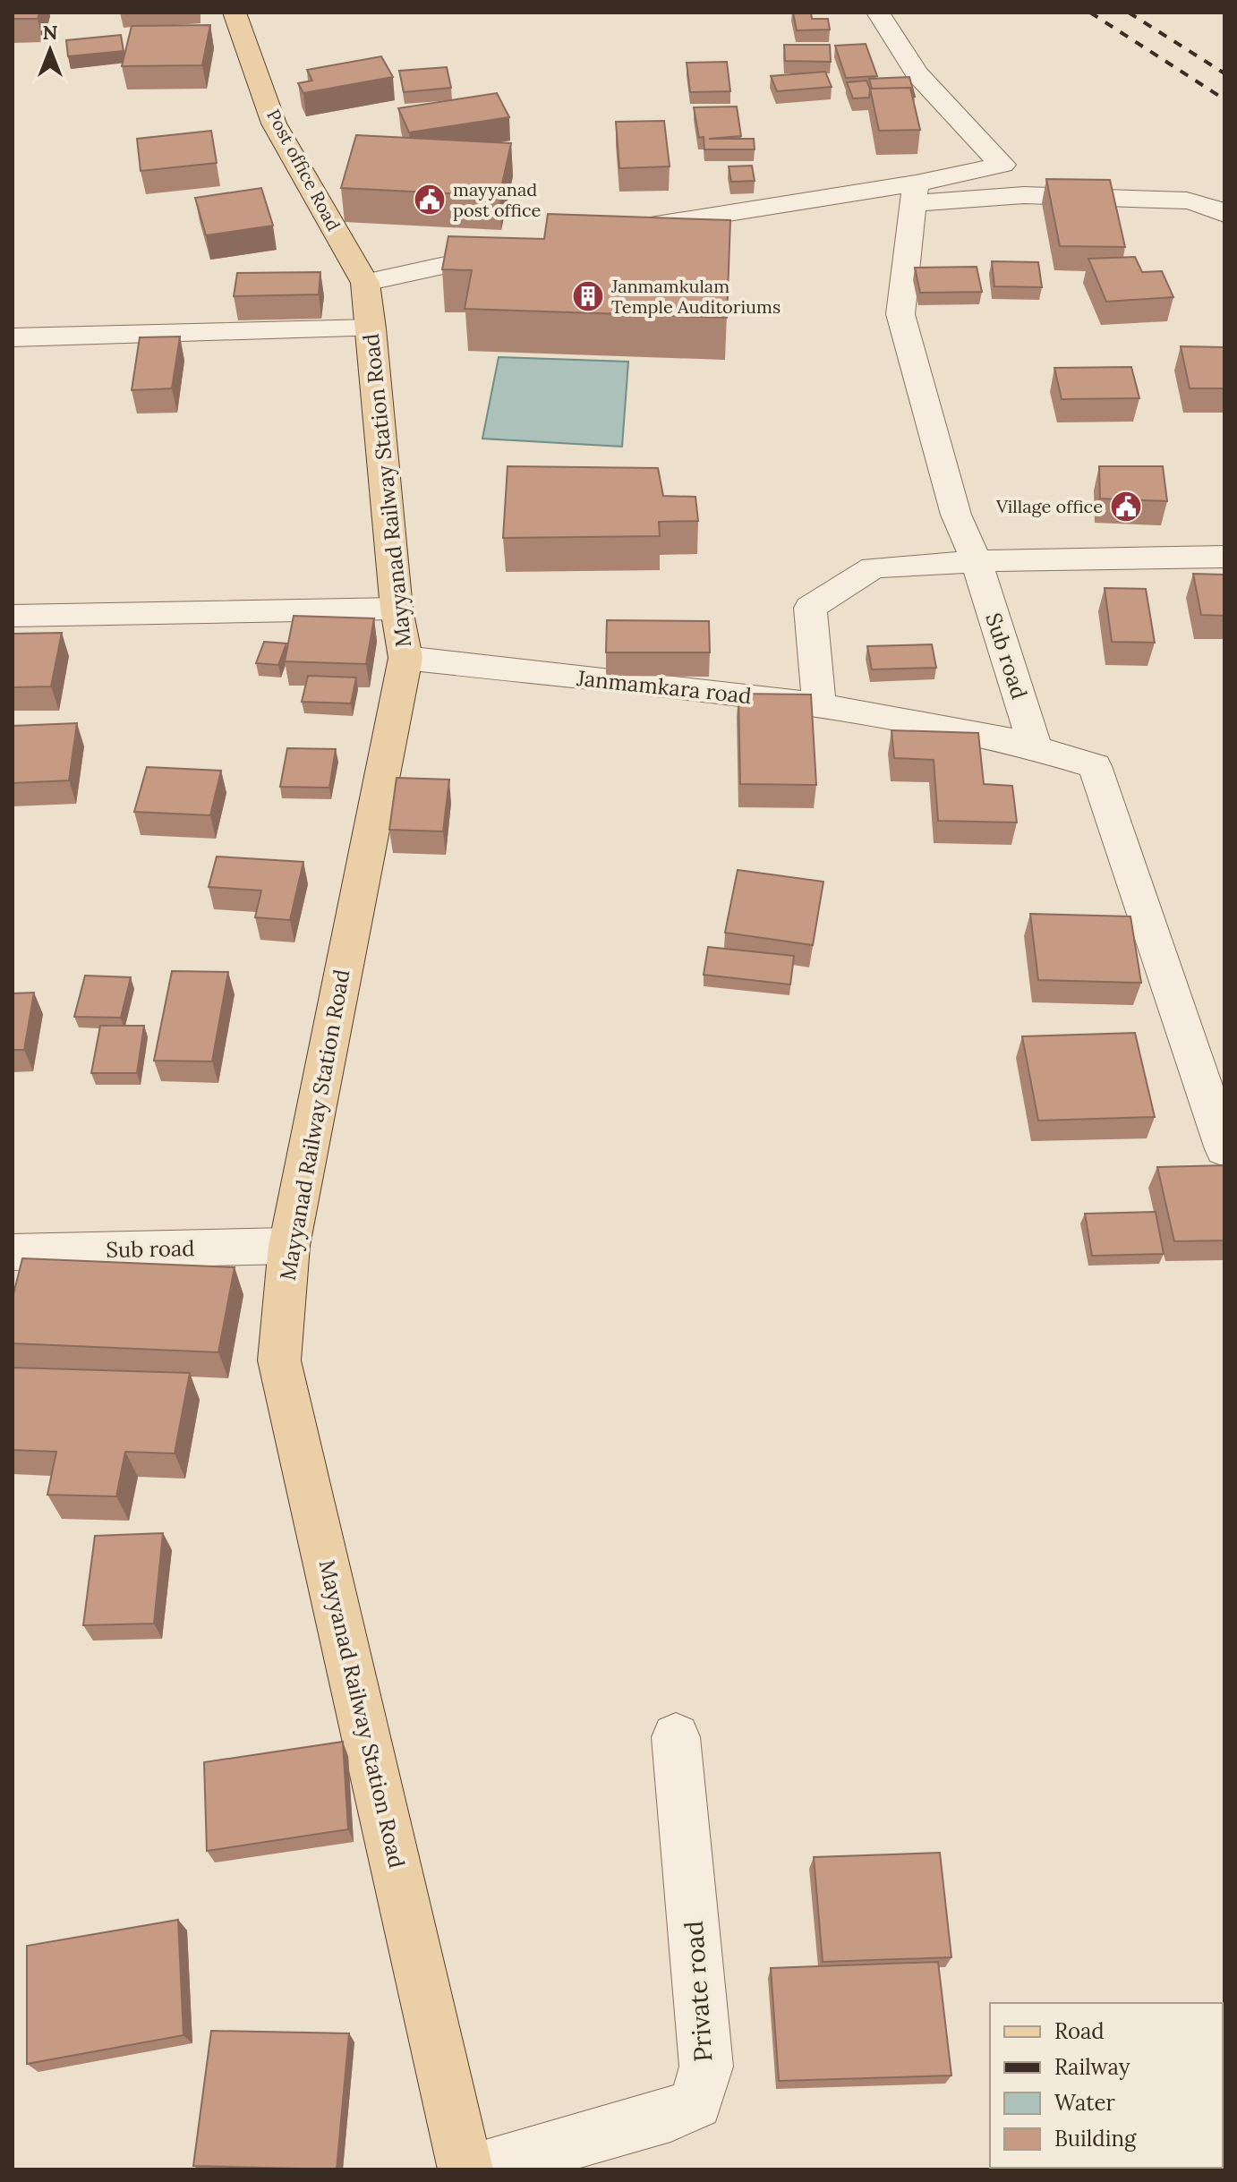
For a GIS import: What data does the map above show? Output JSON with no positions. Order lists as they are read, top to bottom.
{
  "streets": {
    "main road": ["Post office Road", "Mayyanad Railway Station Road"],
    "street": ["Sub road", "Janmamkara road", "Private road"]
  },
  "crossings": [
    ["Post office Road", "Mayyanad Railway Station Road"],
    ["Mayyanad Railway Station Road", "Sub road"],
    ["Mayyanad Railway Station Road", "Janmamkara road"],
    ["Sub road", "Janmamkara road"]
  ],
  "places": {
    "public building": ["mayyanad post office", "Village office"],
    "building": ["Janmamkulam Temple Auditoriums"]
  },
  "legend": [
    "Road",
    "Railway",
    "Water",
    "Building"
  ],
  "north": "top"
}
